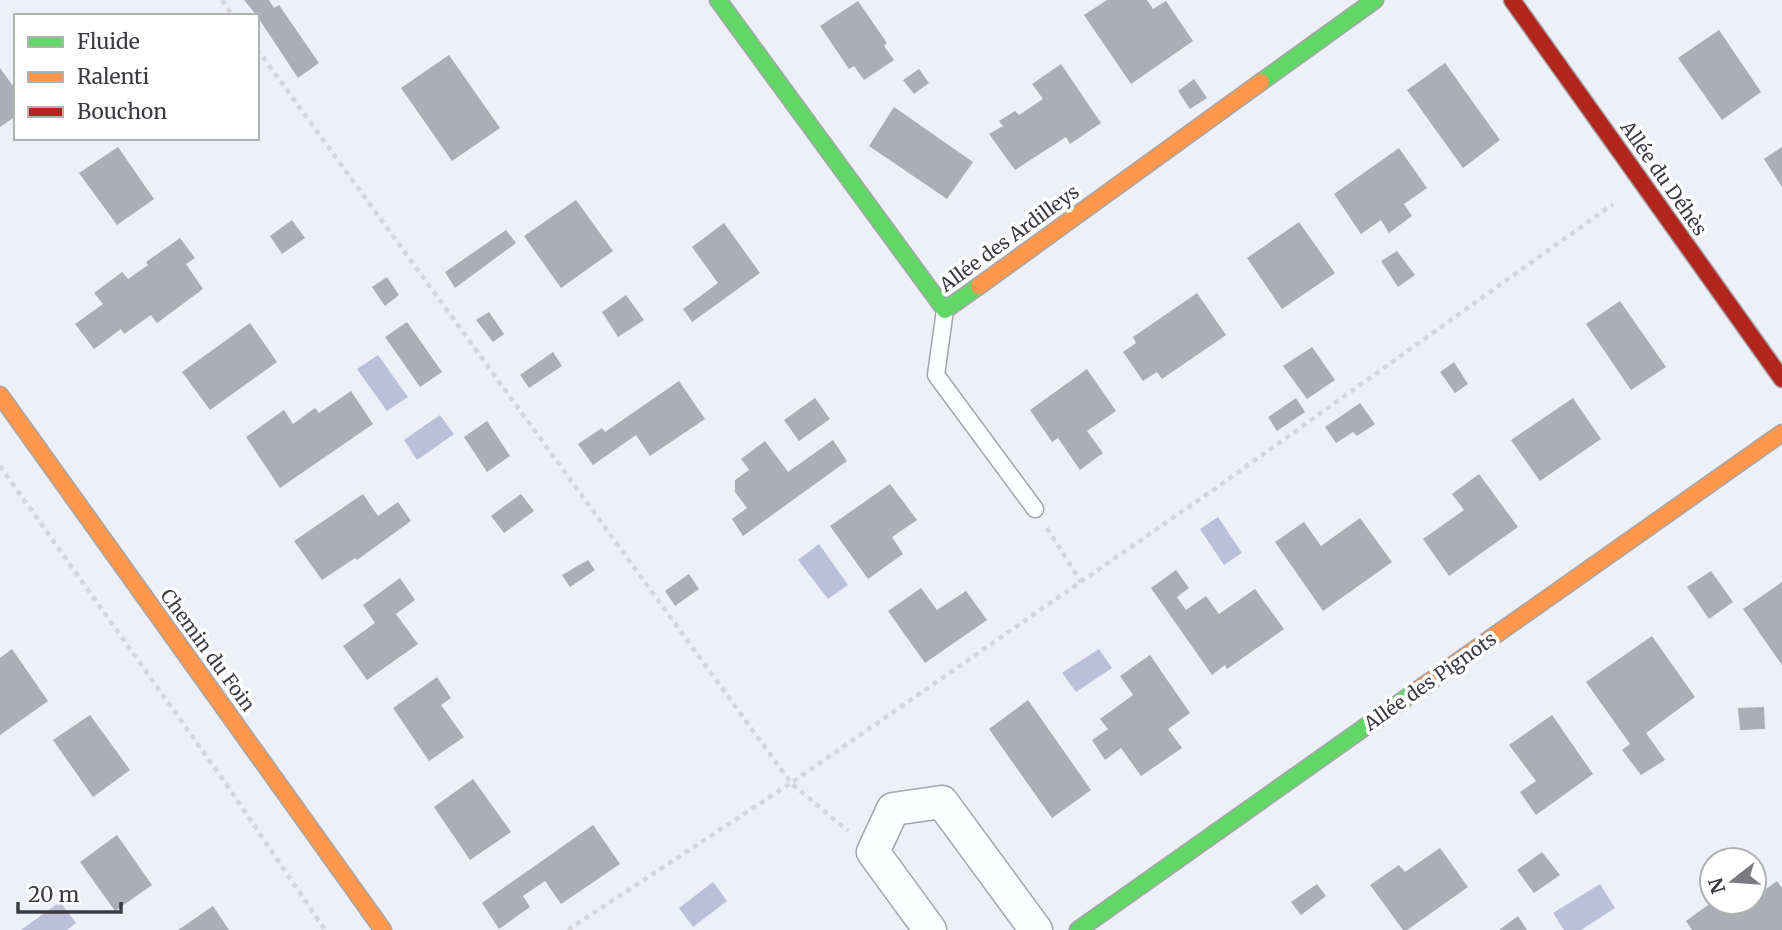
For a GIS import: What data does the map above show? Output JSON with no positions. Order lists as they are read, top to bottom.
{
  "streets": {
    "street": [
      "Allée du Déhès",
      "Allée des Ardilleys",
      "Chemin du Foin",
      "Allée des Pignots"
    ]
  },
  "legend": ["Fluide", "Ralenti", "Bouchon"],
  "scale_bar": "20 m",
  "north": "left"
}
